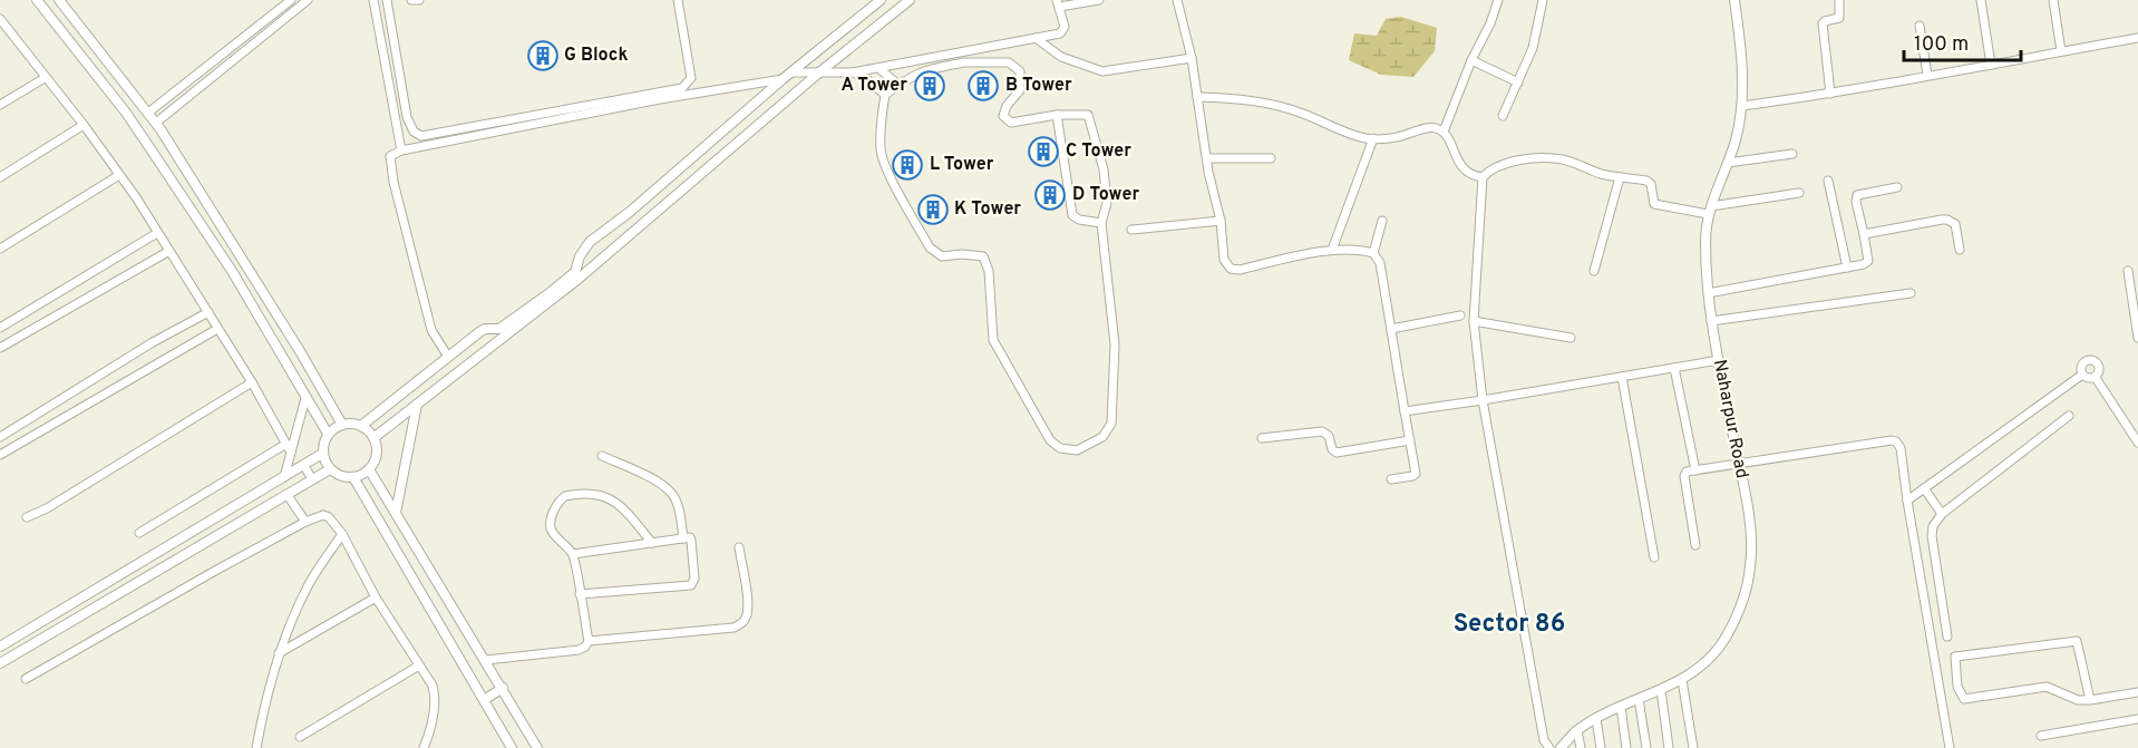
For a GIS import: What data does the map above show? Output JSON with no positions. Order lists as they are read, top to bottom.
{
  "streets": {
    "street": ["Naharpur Road"]
  },
  "districts": ["Sector 86"],
  "places": {
    "building": [
      "G Block",
      "A Tower",
      "B Tower",
      "C Tower",
      "L Tower",
      "D Tower",
      "K Tower"
    ]
  },
  "scale_bar": "100 m"
}
